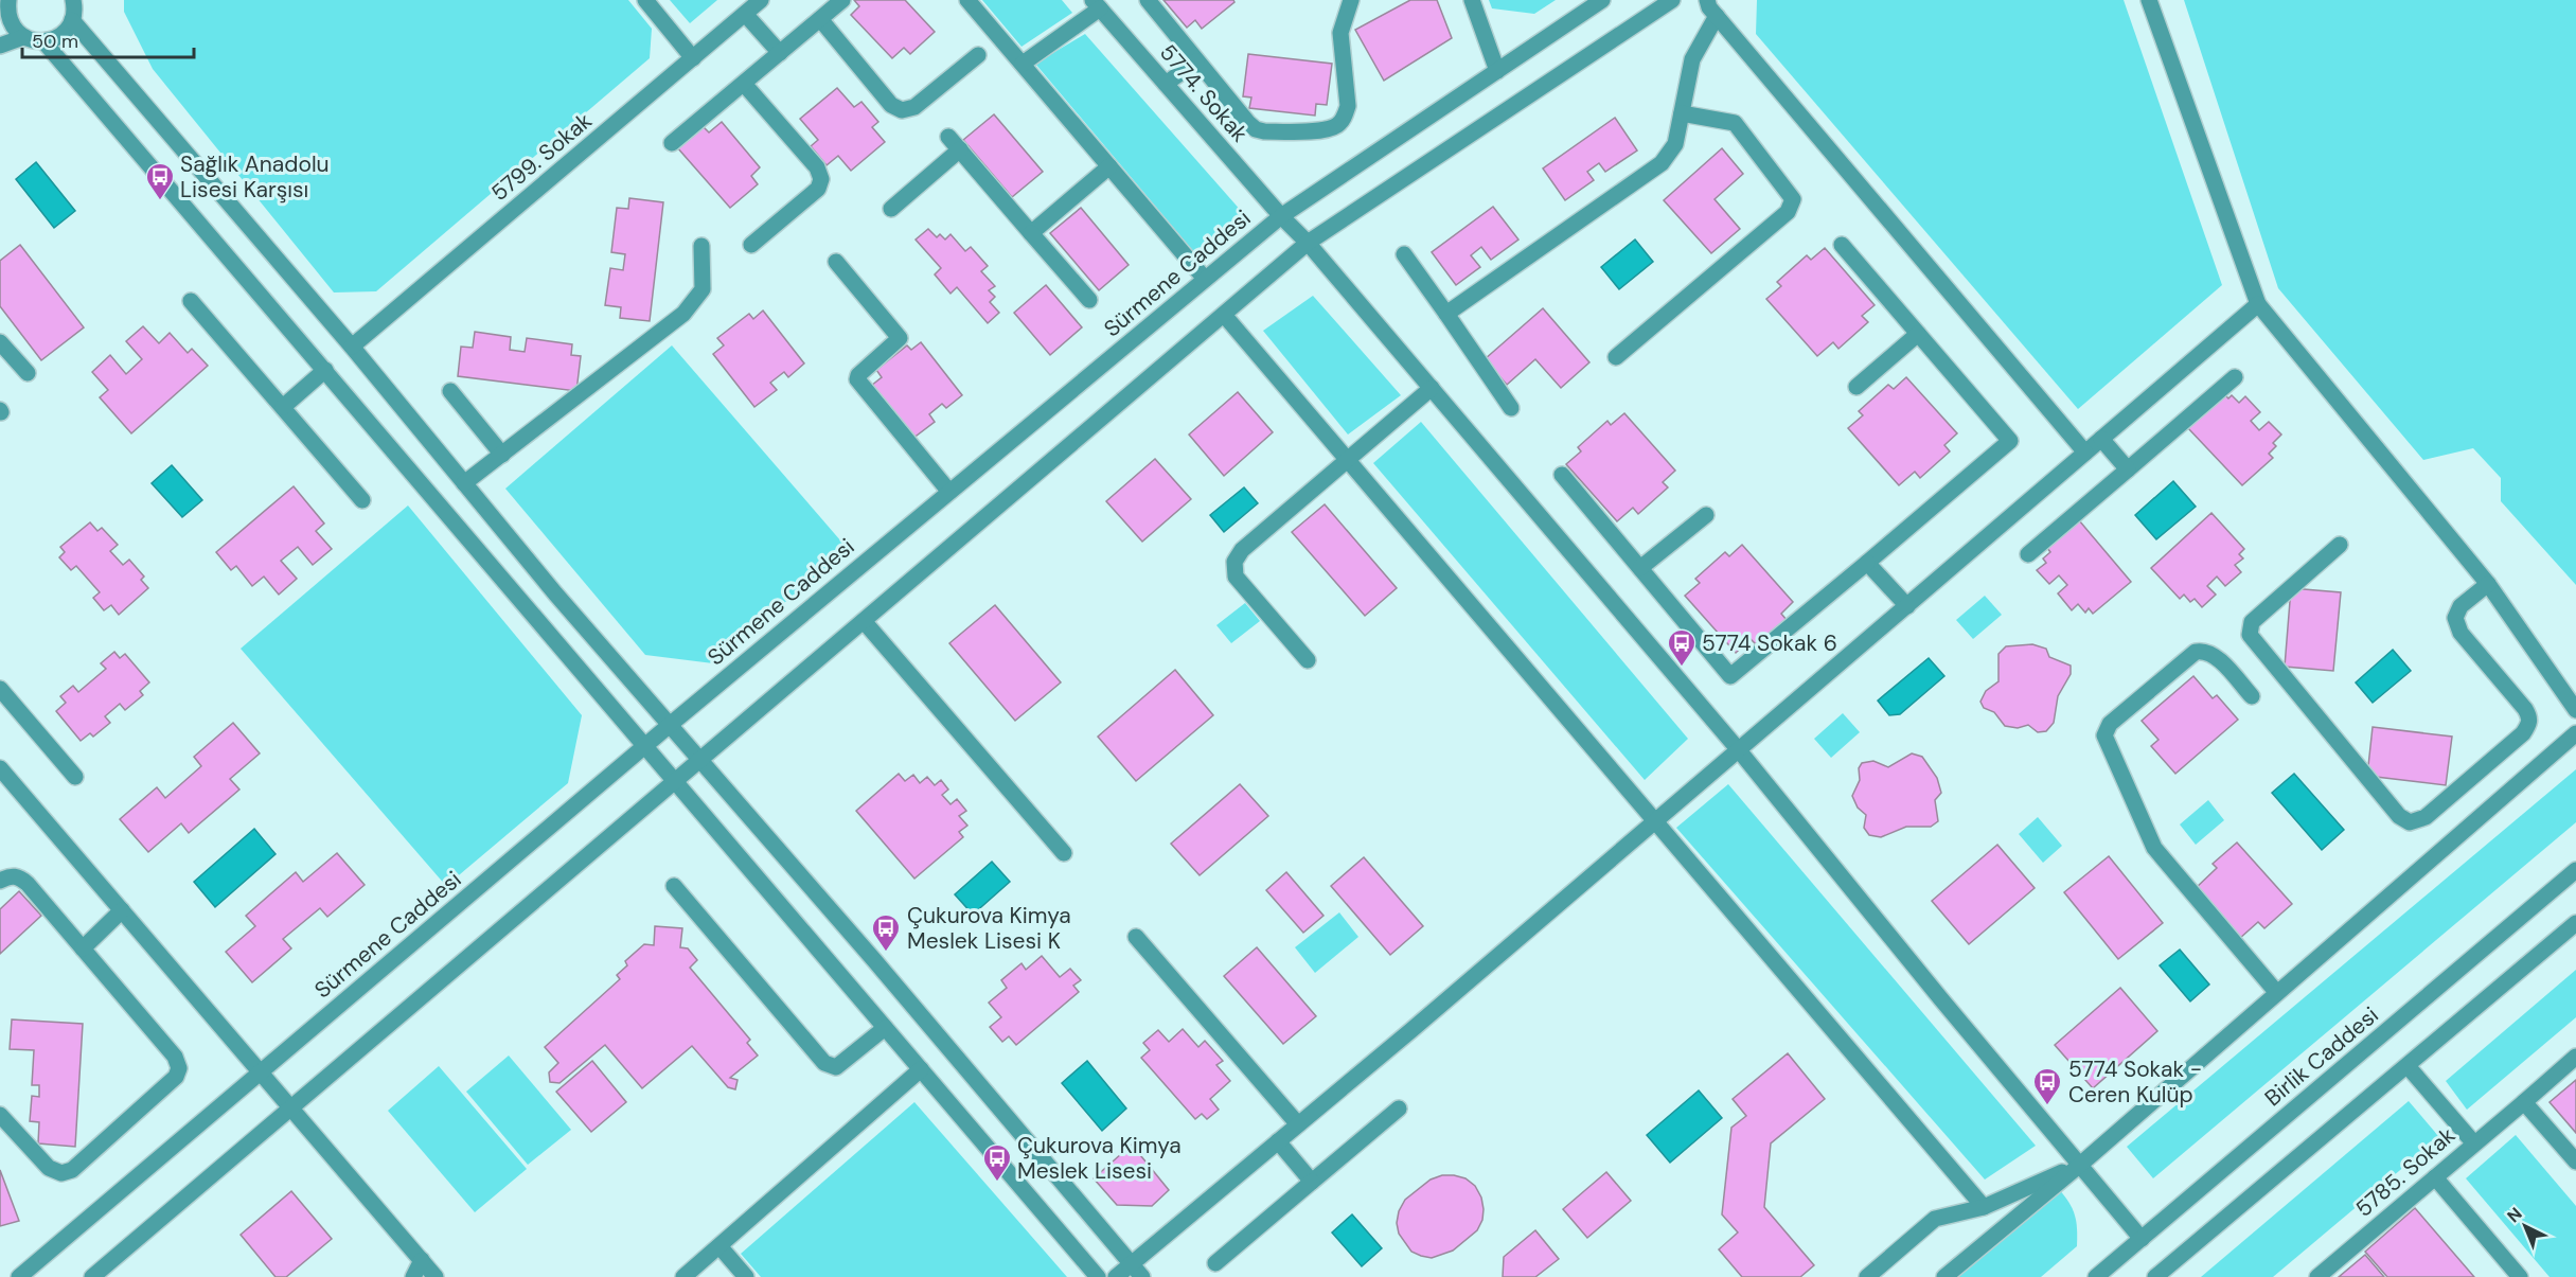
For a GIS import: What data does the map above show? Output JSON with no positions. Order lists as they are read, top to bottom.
{
  "streets": {
    "street": [
      "5774. Sokak",
      "5799. Sokak",
      "Sürmene Caddesi",
      "Birlik Caddesi",
      "5785. Sokak"
    ]
  },
  "crossings": [
    ["5774. Sokak", "Sürmene Caddesi"],
    ["5774. Sokak", "Birlik Caddesi"]
  ],
  "places": {
    "bus stop": [
      "Sağlık Anadolu Lisesi Karşısı",
      "5774 Sokak 6",
      "Çukurova Kimya Meslek Lisesi K",
      "5774 Sokak - Ceren Kulüp",
      "Çukurova Kimya Meslek Lisesi"
    ]
  },
  "scale_bar": "50 m",
  "north": "top left"
}
